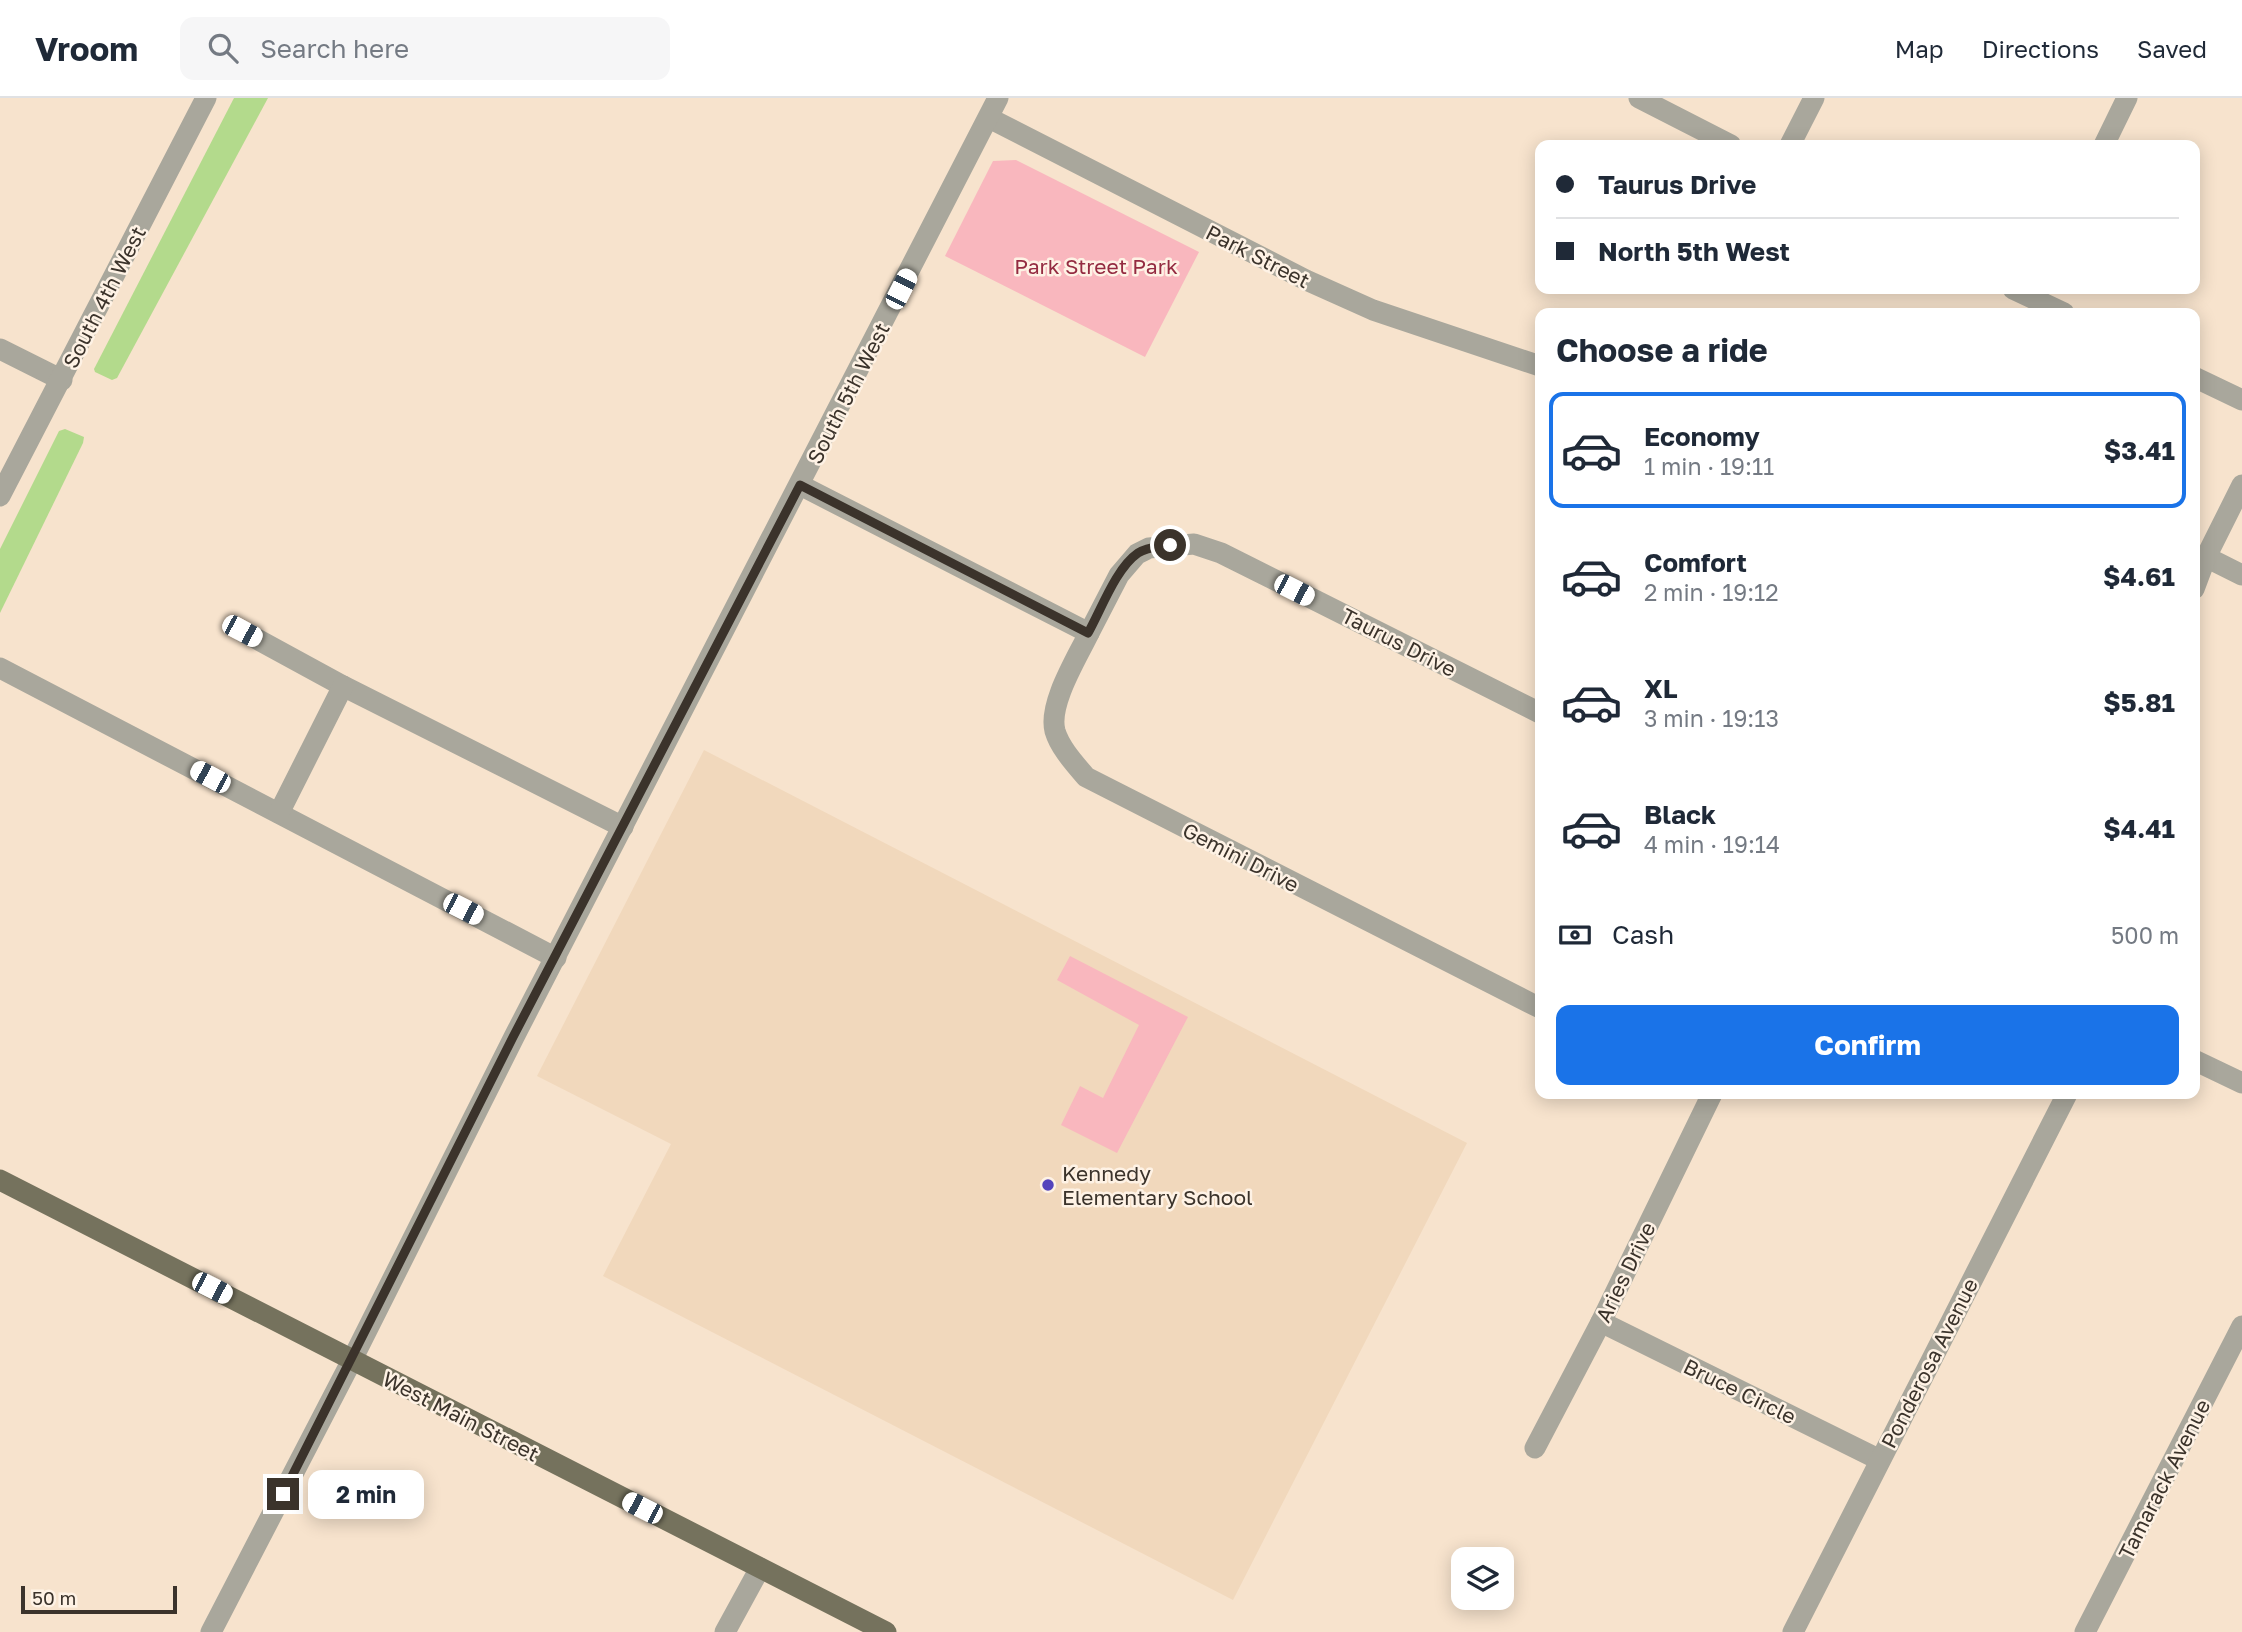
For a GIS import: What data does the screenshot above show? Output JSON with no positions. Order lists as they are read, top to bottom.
{
  "streets": {
    "main road": ["West Main Street"],
    "street": [
      "Park Street",
      "South 4th West",
      "South 5th West",
      "Taurus Drive",
      "Gemini Drive",
      "Aries Drive",
      "Ponderosa Avenue",
      "Bruce Circle",
      "Tamarack Avenue"
    ]
  },
  "crossings": [
    ["Park Street", "South 5th West"],
    ["South 5th West", "West Main Street"],
    ["Taurus Drive", "Gemini Drive"],
    ["Aries Drive", "Bruce Circle"],
    ["Ponderosa Avenue", "Bruce Circle"]
  ],
  "parks": ["Park Street Park"],
  "places": ["Kennedy Elementary School"],
  "scale_bar": "50 m",
  "page": {
    "header": "Vroom",
    "search": "Search here",
    "nav": ["Map", "Directions", "Saved"],
    "banner": ["Taurus Drive", "North 5th West"],
    "heading": "Choose a ride",
    "list": [
      {
        "name": "Economy",
        "note": "1 min · 19:11",
        "value": "$3.41"
      },
      {
        "name": "Comfort",
        "note": "2 min · 19:12",
        "value": "$4.61"
      },
      {
        "name": "XL",
        "note": "3 min · 19:13",
        "value": "$5.81"
      },
      {
        "name": "Black",
        "note": "4 min · 19:14",
        "value": "$4.41"
      }
    ],
    "pay": ["Cash", "500 m"],
    "buttons": "Confirm",
    "bubble": "2 min",
    "scale": "50 m"
  }
}
